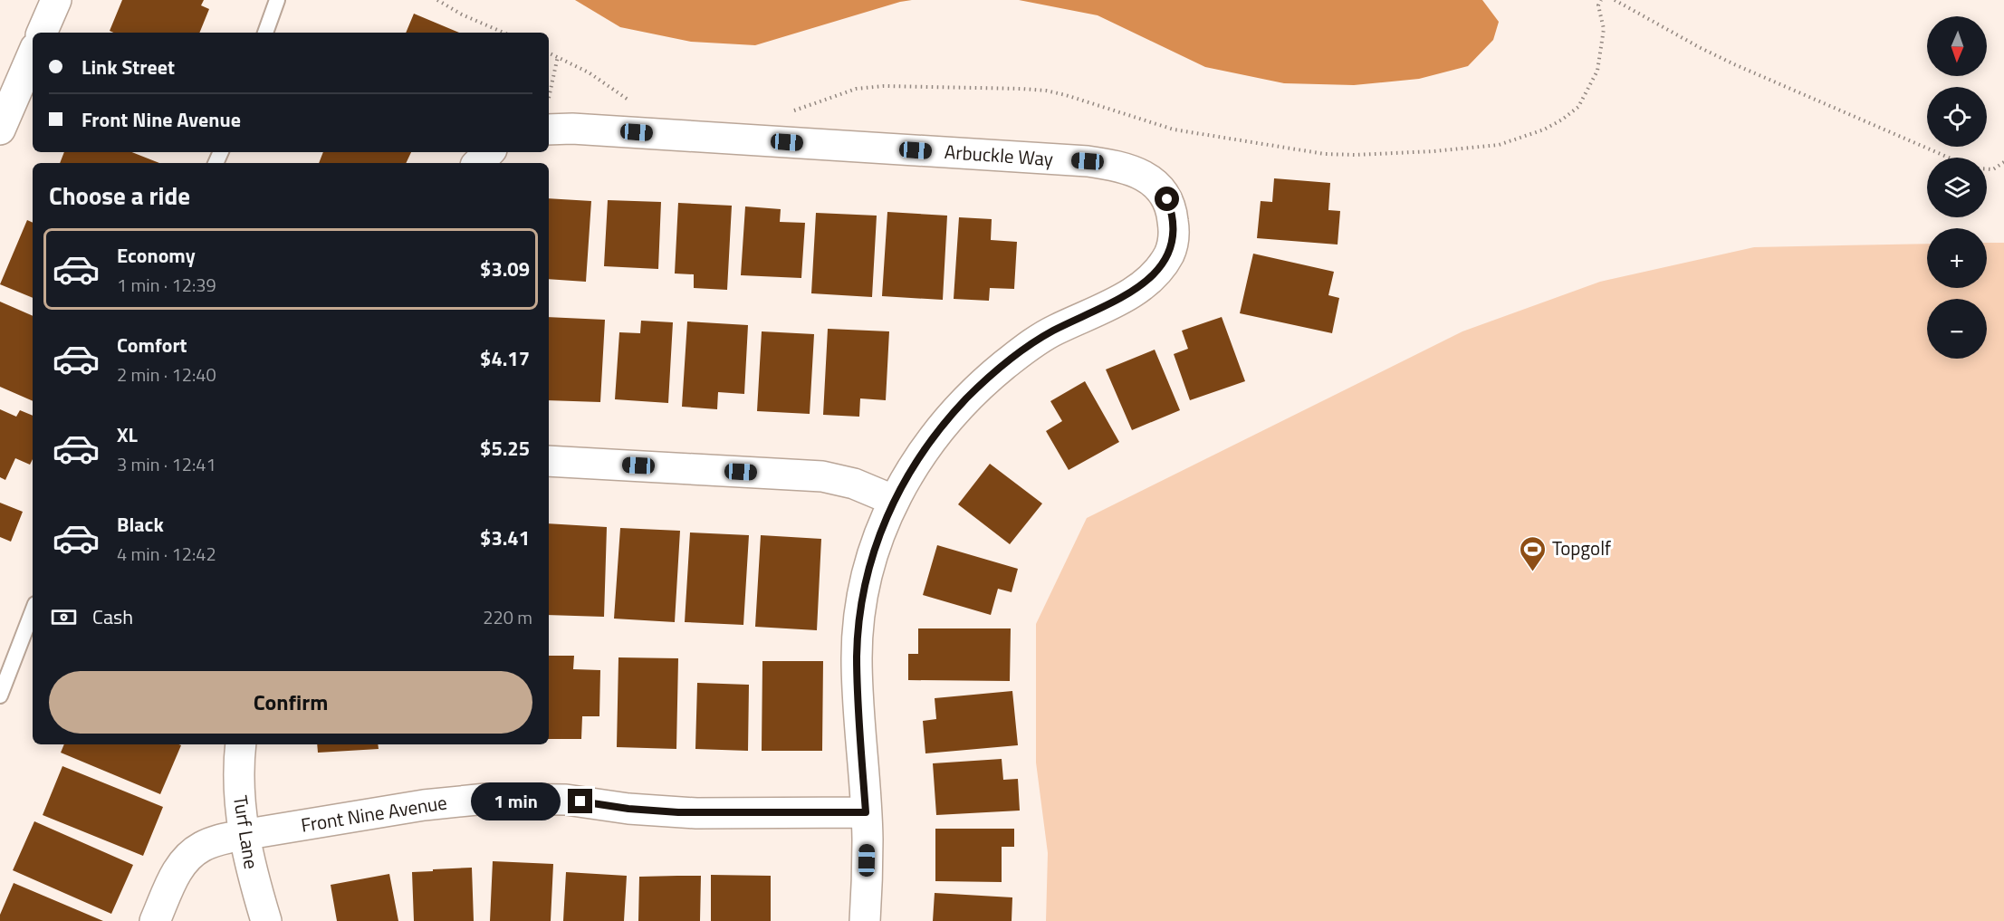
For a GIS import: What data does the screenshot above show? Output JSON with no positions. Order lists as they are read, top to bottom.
{
  "streets": {
    "street": ["Arbuckle Way", "Front Nine Avenue", "Turf Lane"]
  },
  "crossings": [
    ["Front Nine Avenue", "Turf Lane"]
  ],
  "places": {
    "sports": ["Topgolf"]
  },
  "north": "bottom",
  "page": {
    "map_buttons": ["+", "−"],
    "banner": ["Link Street", "Front Nine Avenue"],
    "heading": "Choose a ride",
    "list": [
      {
        "name": "Economy",
        "note": "1 min · 12:39",
        "value": "$3.09"
      },
      {
        "name": "Comfort",
        "note": "2 min · 12:40",
        "value": "$4.17"
      },
      {
        "name": "XL",
        "note": "3 min · 12:41",
        "value": "$5.25"
      },
      {
        "name": "Black",
        "note": "4 min · 12:42",
        "value": "$3.41"
      }
    ],
    "pay": ["Cash", "220 m"],
    "buttons": "Confirm",
    "bubble": "1 min"
  }
}
